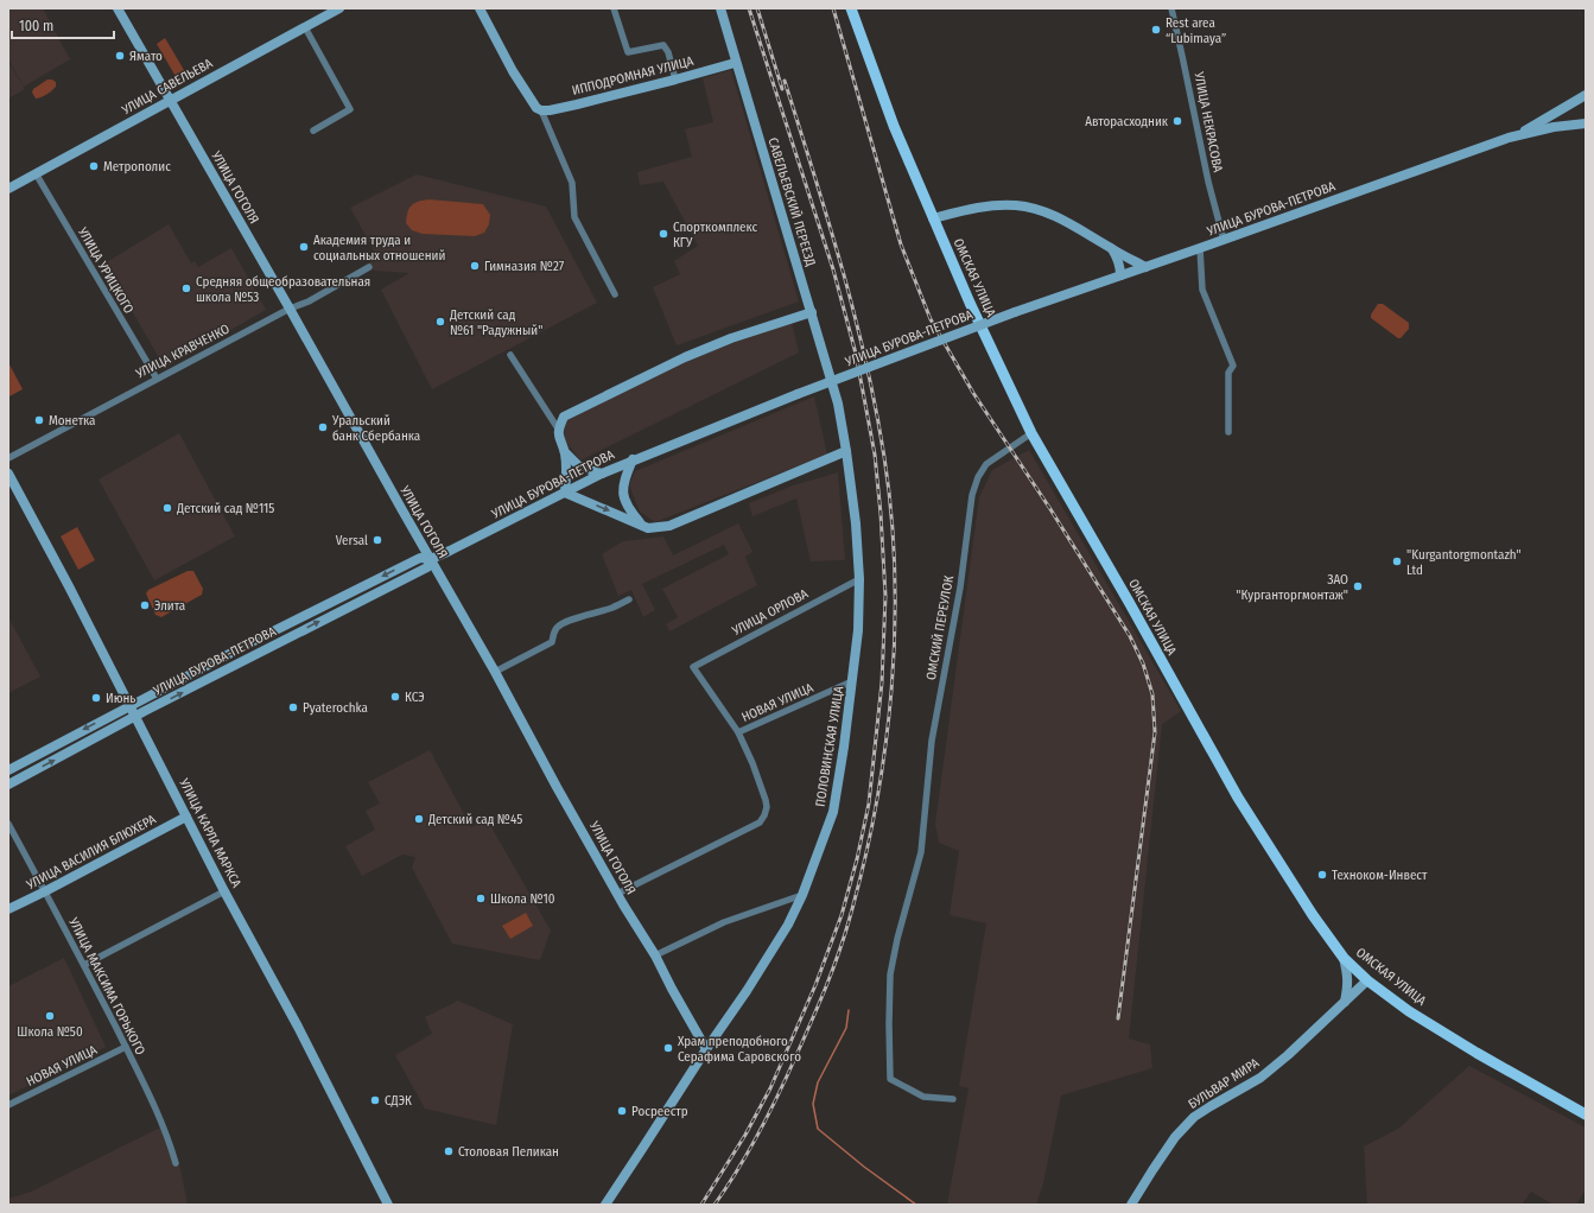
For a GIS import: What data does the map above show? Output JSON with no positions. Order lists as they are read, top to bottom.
{
  "streets": {
    "main road": [
      "ИППОДРОМНАЯ УЛИЦА",
      "УЛИЦА САВЕЛЬЕВА",
      "УЛИЦА ГОГОЛЯ",
      "САВЕЛЬЕВСКИЙ ПЕРЕЕЗД",
      "УЛИЦА БУРОВА-ПЕТРОВА",
      "ОМСКАЯ УЛИЦА",
      "ПОЛОВИНСКАЯ УЛИЦА",
      "УЛИЦА КАРЛА МАРКСА",
      "УЛИЦА ВАСИЛИЯ БЛЮХЕРА",
      "БУЛЬВАР МИРА"
    ],
    "street": [
      "УЛИЦА НЕКРАСОВА",
      "УЛИЦА УРИЦКОГО",
      "УЛИЦА КРАВЧЕНКО",
      "УЛИЦА ОРЛОВА",
      "ОМСКИЙ ПЕРЕУЛОК",
      "НОВАЯ УЛИЦА",
      "УЛИЦА МАКСИМА ГОРЬКОГО"
    ]
  },
  "crossings": [
    ["ИППОДРОМНАЯ УЛИЦА", "САВЕЛЬЕВСКИЙ ПЕРЕЕЗД"],
    ["УЛИЦА САВЕЛЬЕВА", "УЛИЦА ГОГОЛЯ"],
    ["УЛИЦА САВЕЛЬЕВА", "УЛИЦА УРИЦКОГО"],
    ["УЛИЦА НЕКРАСОВА", "УЛИЦА БУРОВА-ПЕТРОВА"],
    ["УЛИЦА ГОГОЛЯ", "УЛИЦА БУРОВА-ПЕТРОВА"],
    ["УЛИЦА ГОГОЛЯ", "УЛИЦА КРАВЧЕНКО"],
    ["УЛИЦА ГОГОЛЯ", "ПОЛОВИНСКАЯ УЛИЦА"],
    ["САВЕЛЬЕВСКИЙ ПЕРЕЕЗД", "ПОЛОВИНСКАЯ УЛИЦА"],
    ["УЛИЦА БУРОВА-ПЕТРОВА", "УЛИЦА КАРЛА МАРКСА"],
    ["УЛИЦА УРИЦКОГО", "УЛИЦА КРАВЧЕНКО"],
    ["ОМСКАЯ УЛИЦА", "ОМСКИЙ ПЕРЕУЛОК"],
    ["ОМСКАЯ УЛИЦА", "БУЛЬВАР МИРА"],
    ["УЛИЦА ОРЛОВА", "НОВАЯ УЛИЦА"],
    ["УЛИЦА ОРЛОВА", "ПОЛОВИНСКАЯ УЛИЦА"],
    ["НОВАЯ УЛИЦА", "ПОЛОВИНСКАЯ УЛИЦА"],
    ["НОВАЯ УЛИЦА", "УЛИЦА МАКСИМА ГОРЬКОГО"],
    ["УЛИЦА КАРЛА МАРКСА", "УЛИЦА ВАСИЛИЯ БЛЮХЕРА"],
    ["УЛИЦА ВАСИЛИЯ БЛЮХЕРА", "УЛИЦА МАКСИМА ГОРЬКОГО"]
  ],
  "places": [
    "Rest area “Lubimaya”",
    "Ямато",
    "Авторасходник",
    "Метрополис",
    "Спорткомплекс КГУ",
    "Академия труда и социальных отношений",
    "Гимназия №27",
    "Средняя общеобразовательная школа №53",
    "Детский сад №61 \"Радужный\"",
    "Монетка",
    "Уральский банк Сбербанка",
    "Детский сад №115",
    "Versal",
    "\"Kurgantorgmontazh\" Ltd",
    "ЗАО \"Курганторгмонтаж\"",
    "Элита",
    "КСЭ",
    "Июнь",
    "Pyaterochka",
    "Детский сад №45",
    "Техноком-Инвест",
    "Школа №10",
    "Школа №50",
    "Храм преподобного Серафима Саровского",
    "СДЭК",
    "Росреестр",
    "Столовая Пеликан"
  ],
  "scale_bar": "100 m"
}
